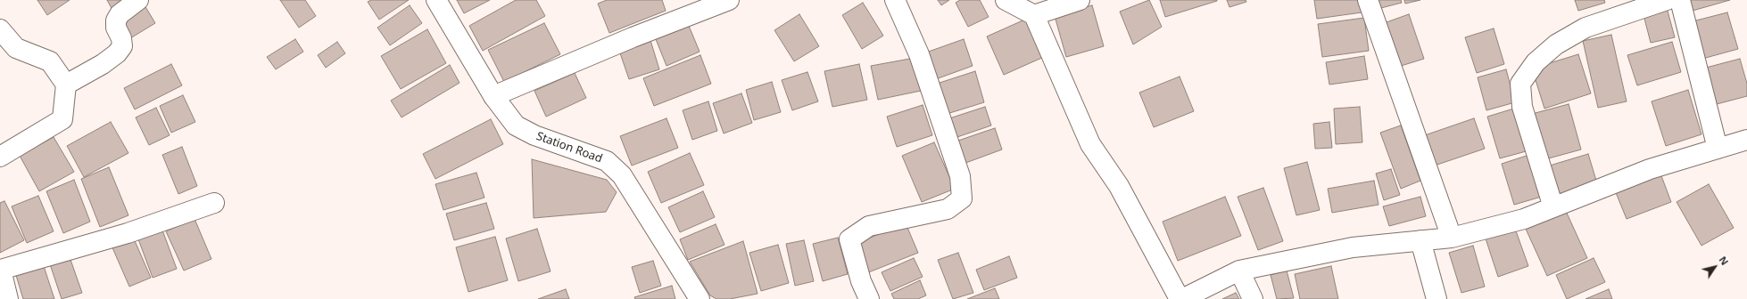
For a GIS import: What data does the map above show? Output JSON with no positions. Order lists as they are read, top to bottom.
{
  "streets": {
    "street": ["Station Road"]
  },
  "north": "top right"
}
